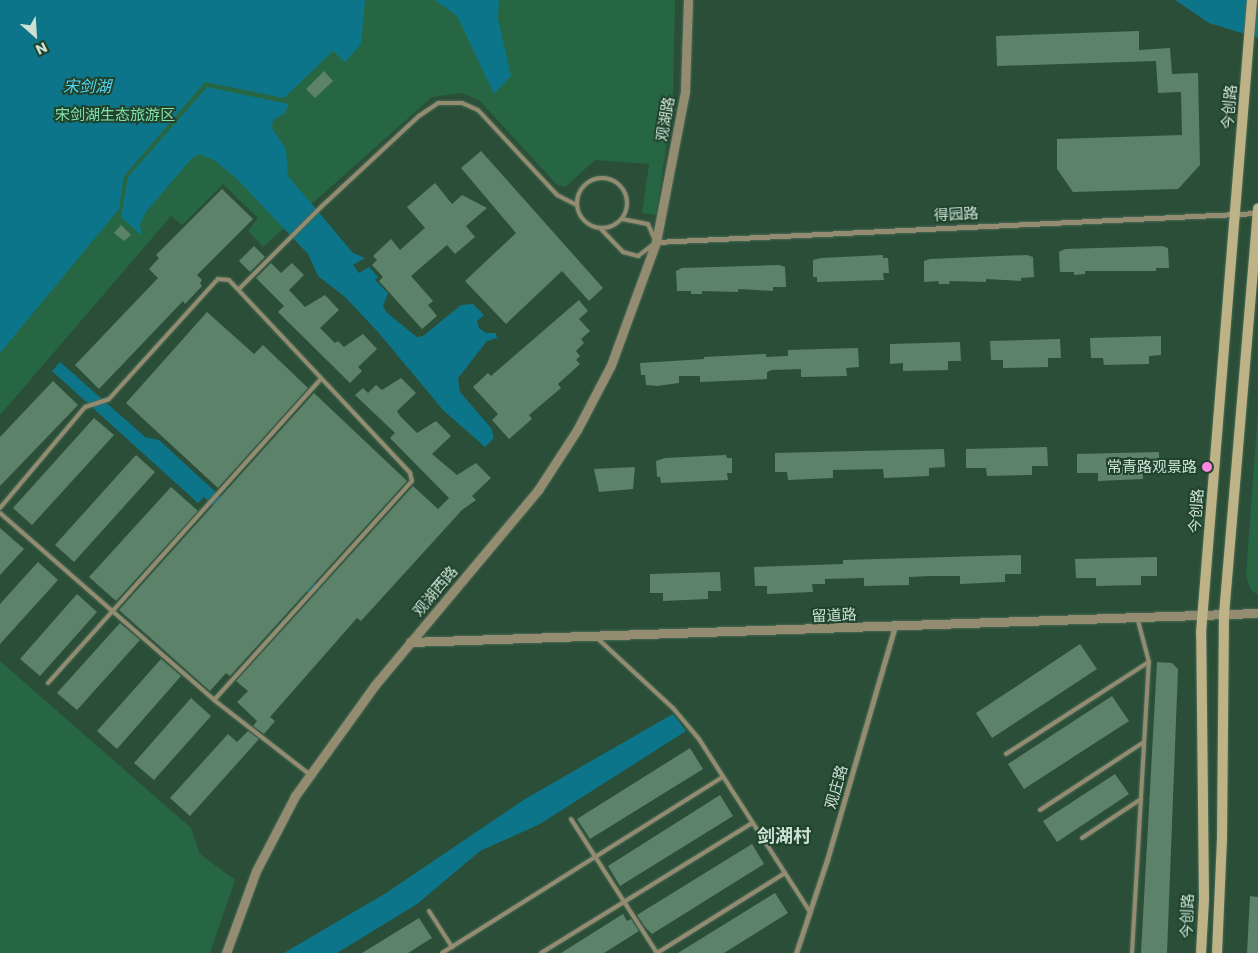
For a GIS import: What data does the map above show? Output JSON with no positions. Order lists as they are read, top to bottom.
{
  "streets": {
    "main road": ["今创路"],
    "street": [
      "观湖路",
      "得园路",
      "观湖西路",
      "留道路",
      "观庄路"
    ]
  },
  "crossings": [
    ["今创路", "得园路"],
    ["今创路", "留道路"],
    ["观湖路", "得园路"],
    ["观湖路", "观湖西路"],
    ["得园路", "观湖西路"],
    ["观湖西路", "留道路"],
    ["留道路", "观庄路"]
  ],
  "districts": ["剑湖村"],
  "water": ["宋剑湖"],
  "parks": ["宋剑湖生态旅游区"],
  "places": ["常青路观景路"],
  "north": "bottom right"
}
